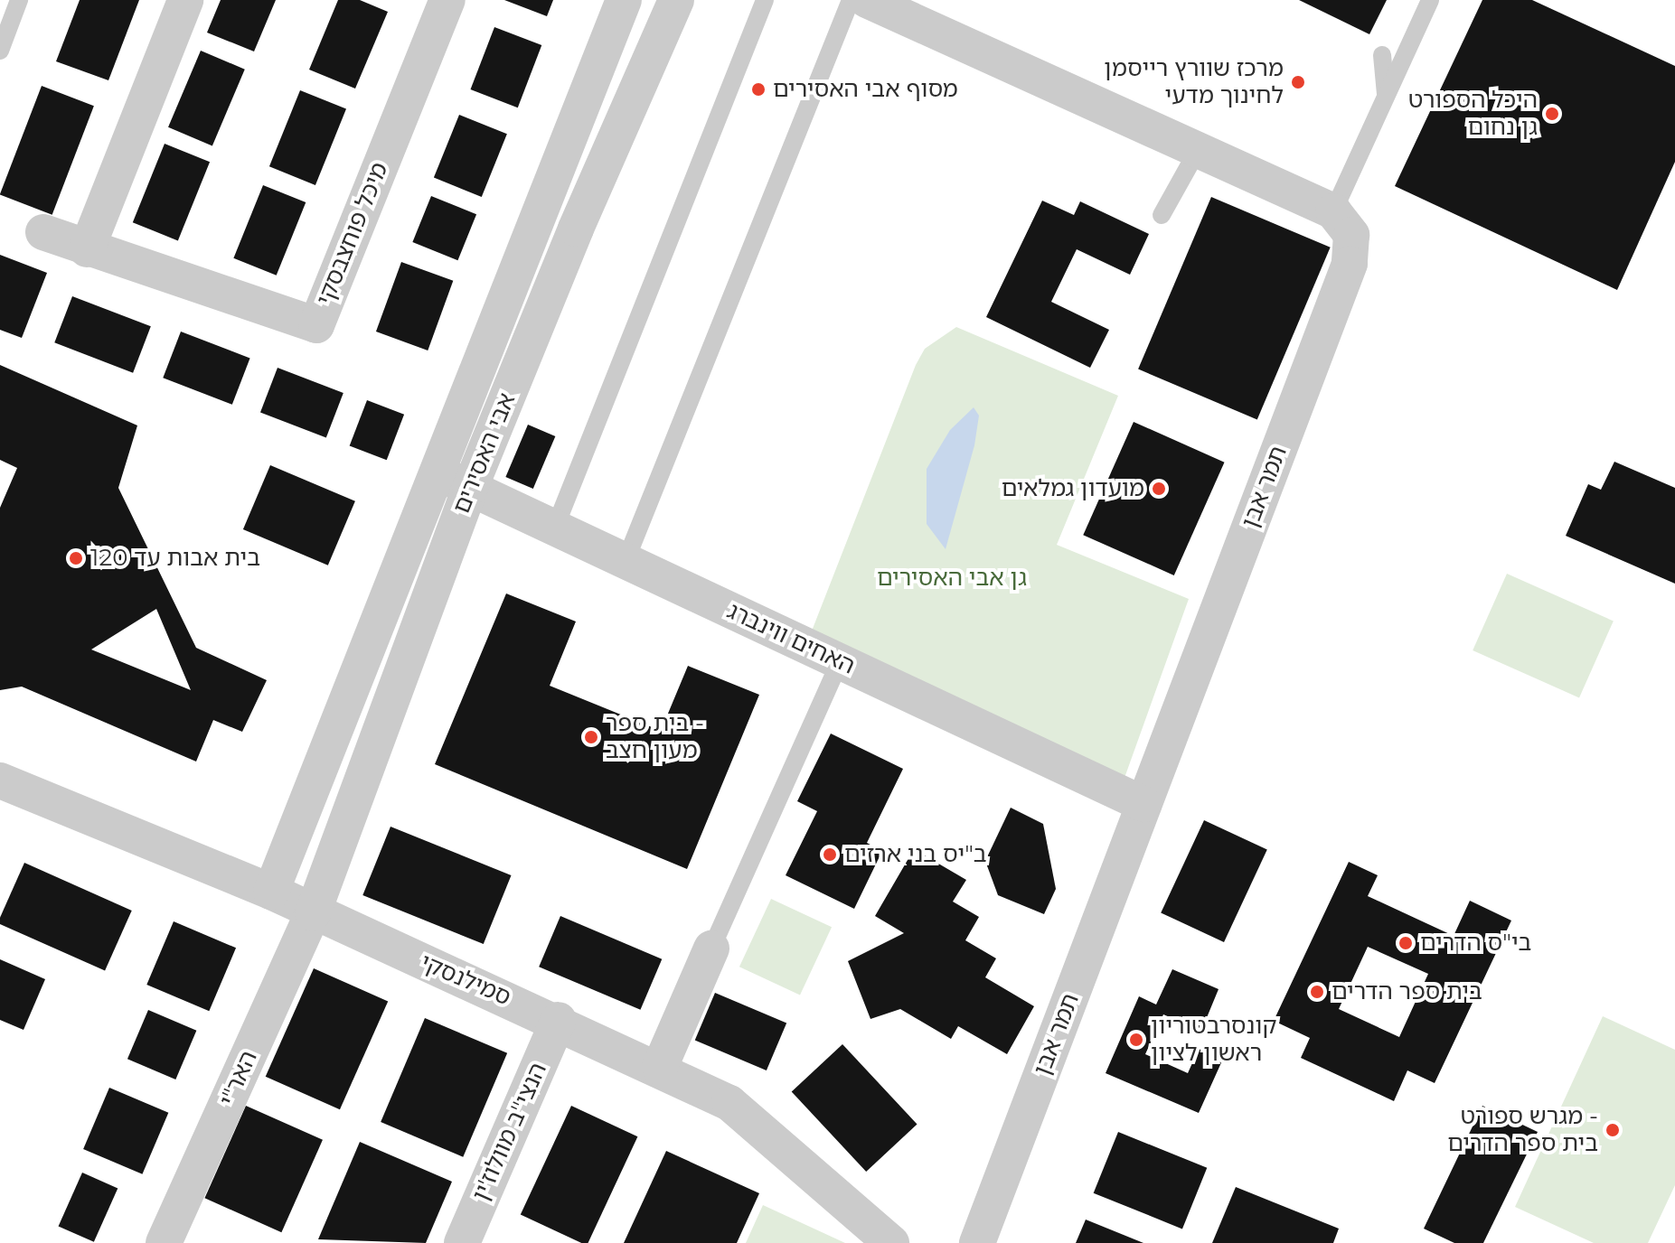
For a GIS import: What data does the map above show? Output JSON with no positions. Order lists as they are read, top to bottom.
{
  "streets": {
    "street": [
      "מיכל פוחצבסקי",
      "אבי האסירים",
      "תמר אבן",
      "האחים ווינברג",
      "סמילנסקי",
      "האר\"י",
      "הנצי''ב מוולוז'ין"
    ]
  },
  "crossings": [
    ["אבי האסירים", "האחים ווינברג"],
    ["אבי האסירים", "סמילנסקי"],
    ["אבי האסירים", "האר\"י"],
    ["תמר אבן", "האחים ווינברג"],
    ["סמילנסקי", "האר\"י"],
    ["סמילנסקי", "הנצי''ב מוולוז'ין"]
  ],
  "parks": ["גן אבי האסירים"],
  "places": [
    "מרכז שוורץ רייסמן לחינוך מדעי",
    "מסוף אבי האסירים",
    "היכל הספורט גן נחום",
    "מועדון גמלאים",
    "בית אבות עד 120",
    "בית ספר - מעון חצב",
    "ב\"יס בני ארזים",
    "בי\"ס הדרים",
    "בית ספר הדרים",
    "קונסרבטוריון ראשון לציון",
    "מגרש ספורט - בית ספר הדרים"
  ]
}
